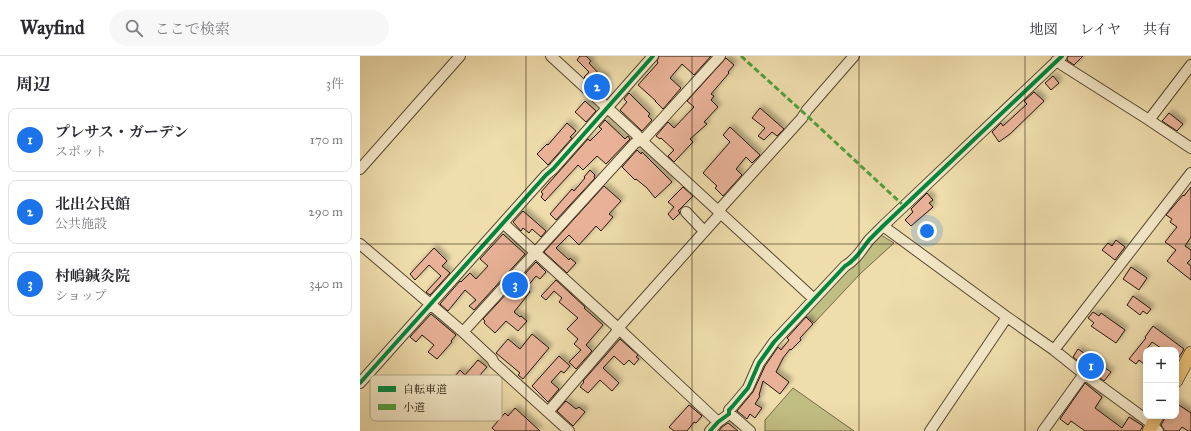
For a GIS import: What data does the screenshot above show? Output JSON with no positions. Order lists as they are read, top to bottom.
{
  "legend": ["自転車道", "小道"],
  "page": {
    "header": "Wayfind",
    "search": "ここで検索",
    "nav": ["地図", "レイヤ", "共有"],
    "heading": ["周辺", "3件"],
    "pins": ["2", "3", "1"],
    "list": [
      {
        "mark": "1",
        "name": "プレサス・ガーデン",
        "note": "スポット",
        "value": "170 m"
      },
      {
        "mark": "2",
        "name": "北出公民館",
        "note": "公共施設",
        "value": "290 m"
      },
      {
        "mark": "3",
        "name": "村嶋鍼灸院",
        "note": "ショップ",
        "value": "340 m"
      }
    ],
    "map_buttons": ["+", "−"]
  }
}
